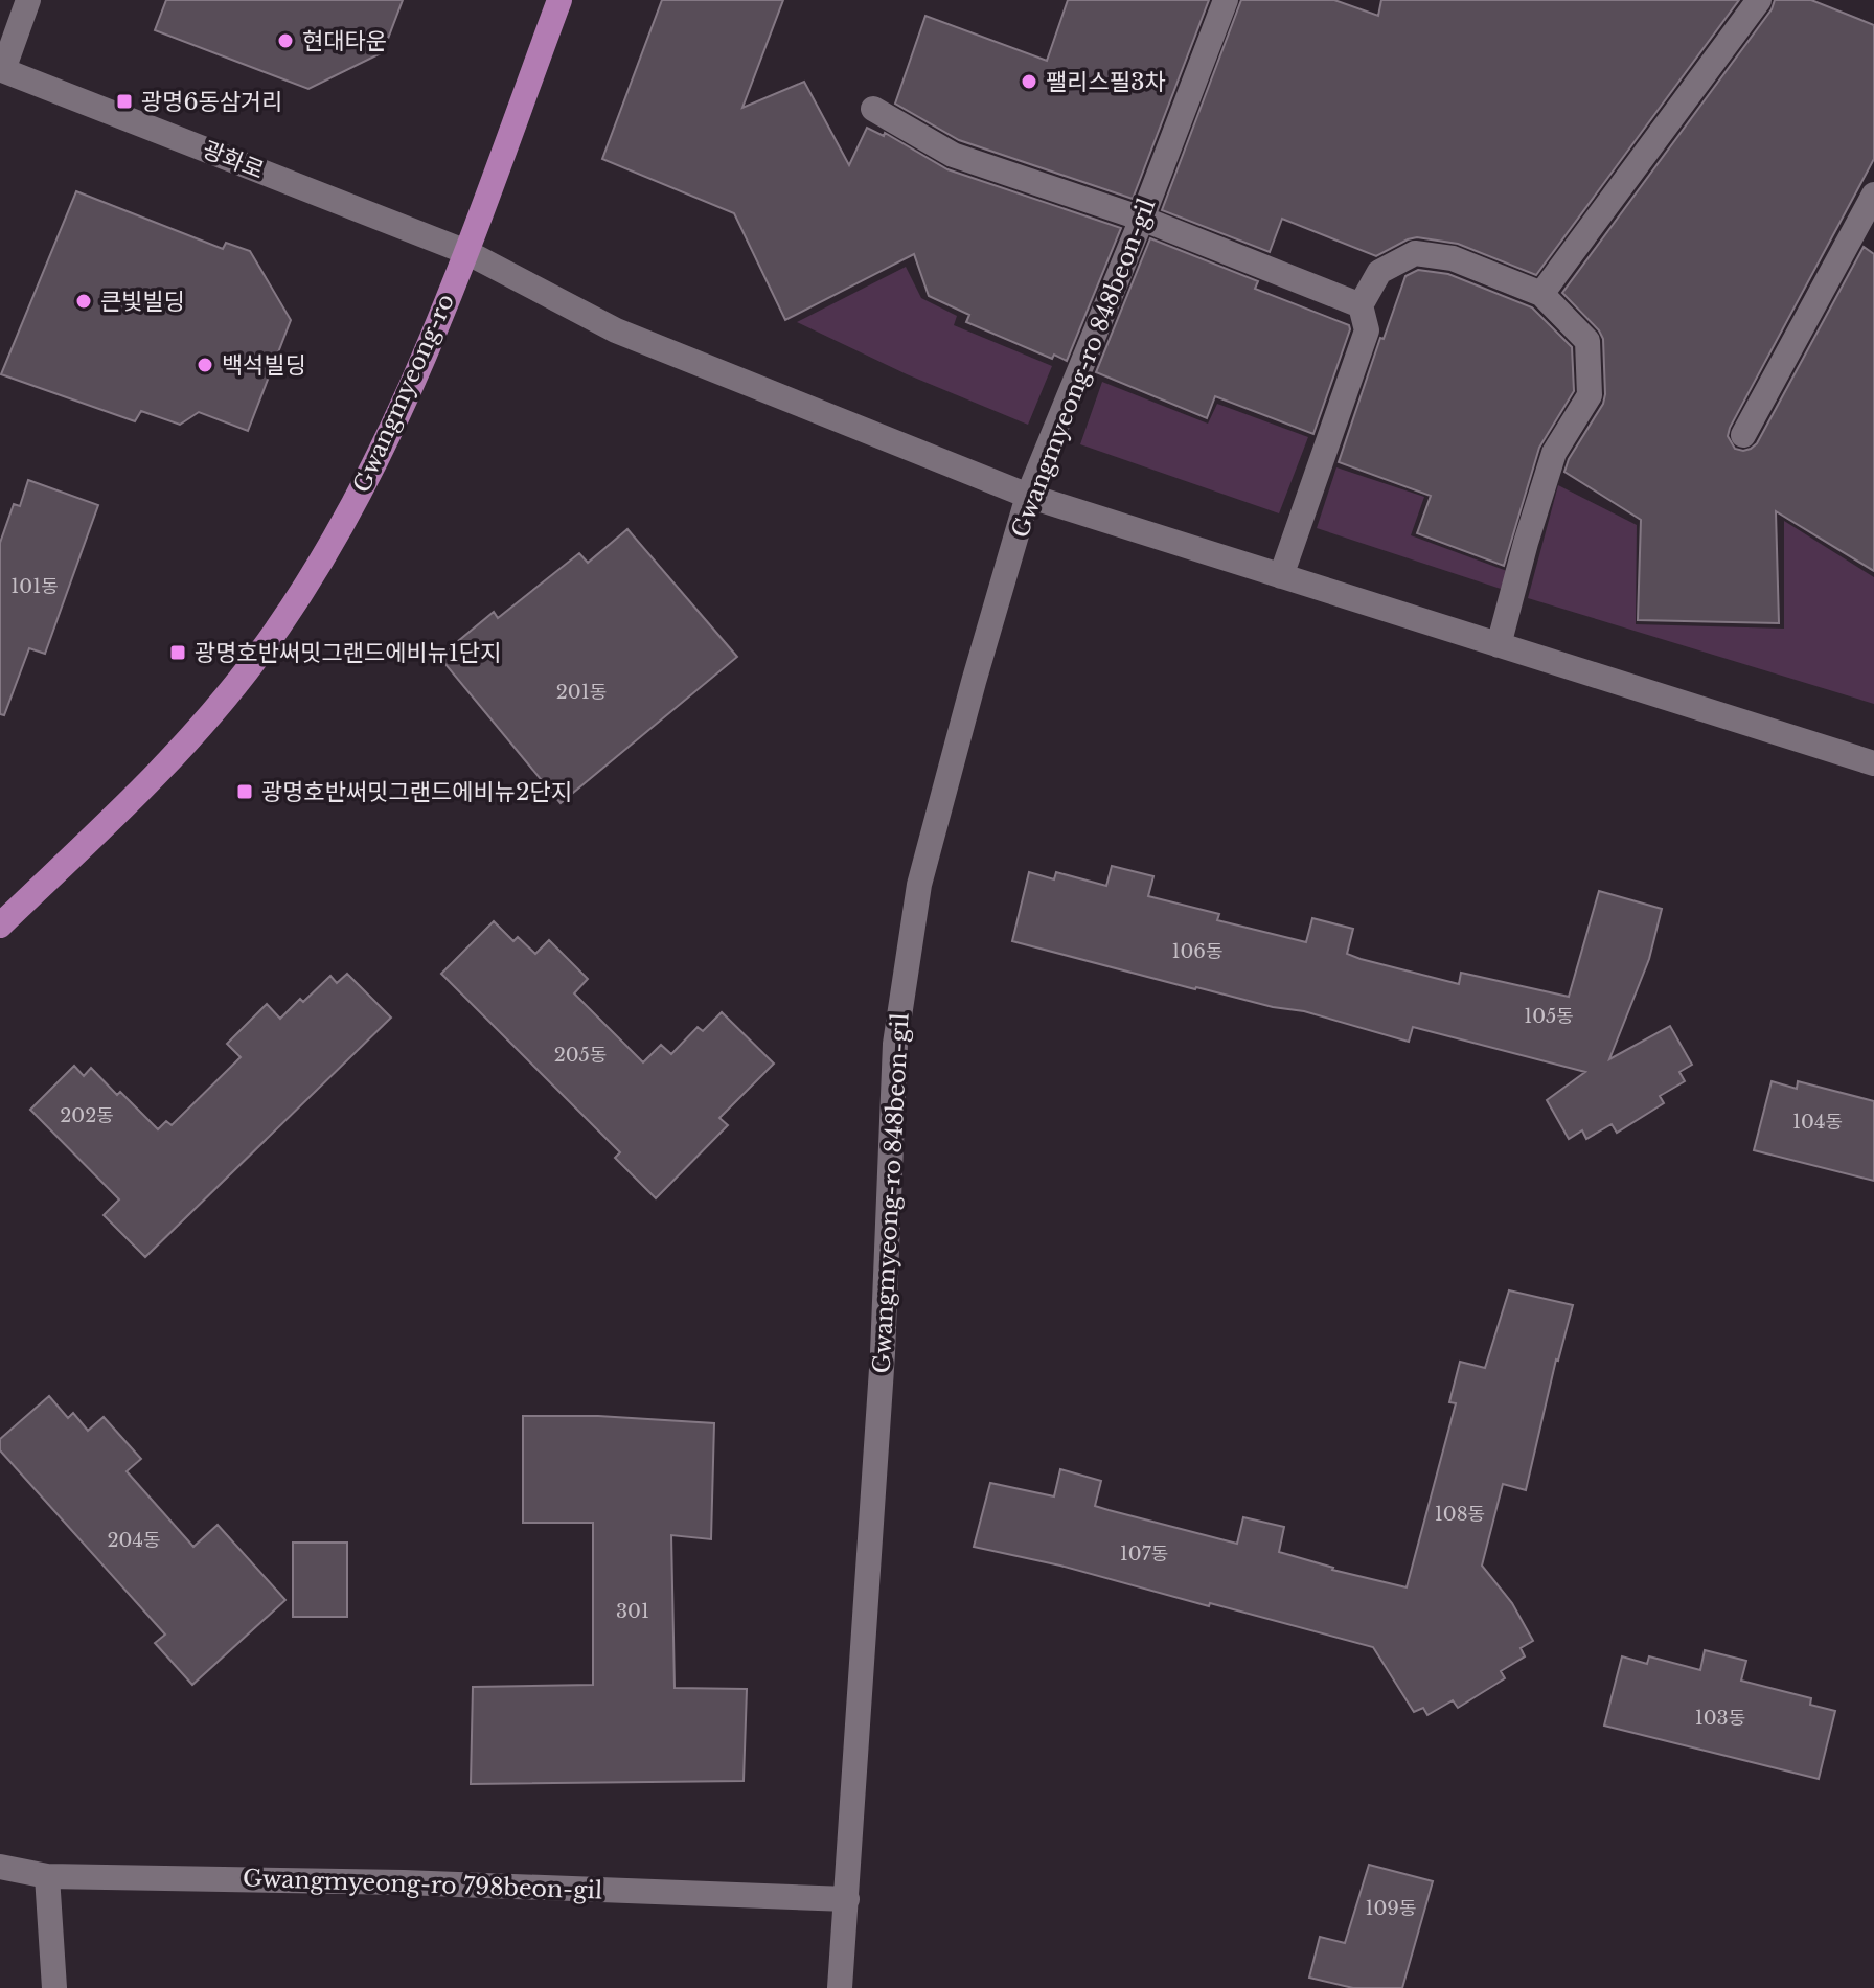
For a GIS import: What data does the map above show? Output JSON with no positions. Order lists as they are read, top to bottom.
{
  "streets": {
    "main road": ["Gwangmyeong-ro"],
    "street": ["광화로", "Gwangmyeong-ro 848beon-gil", "Gwangmyeong-ro 798beon-gil"]
  },
  "crossings": [
    ["광화로", "Gwangmyeong-ro 848beon-gil"],
    ["광화로", "Gwangmyeong-ro"],
    ["Gwangmyeong-ro 848beon-gil", "Gwangmyeong-ro 798beon-gil"]
  ],
  "places": {
    "other": [
      "현대타운",
      "팰리스필3차",
      "큰빛빌딩",
      "백석빌딩"
    ],
    "transit": ["광명6동삼거리", "광명호반써밋그랜드에비뉴1단지", "광명호반써밋그랜드에비뉴2단지"]
  },
  "house_numbers": [
    "101동",
    "201동",
    "106동",
    "105동",
    "205동",
    "202동",
    "104동",
    "108동",
    "204동",
    "107동",
    "301",
    "103동",
    "109동"
  ]
}
